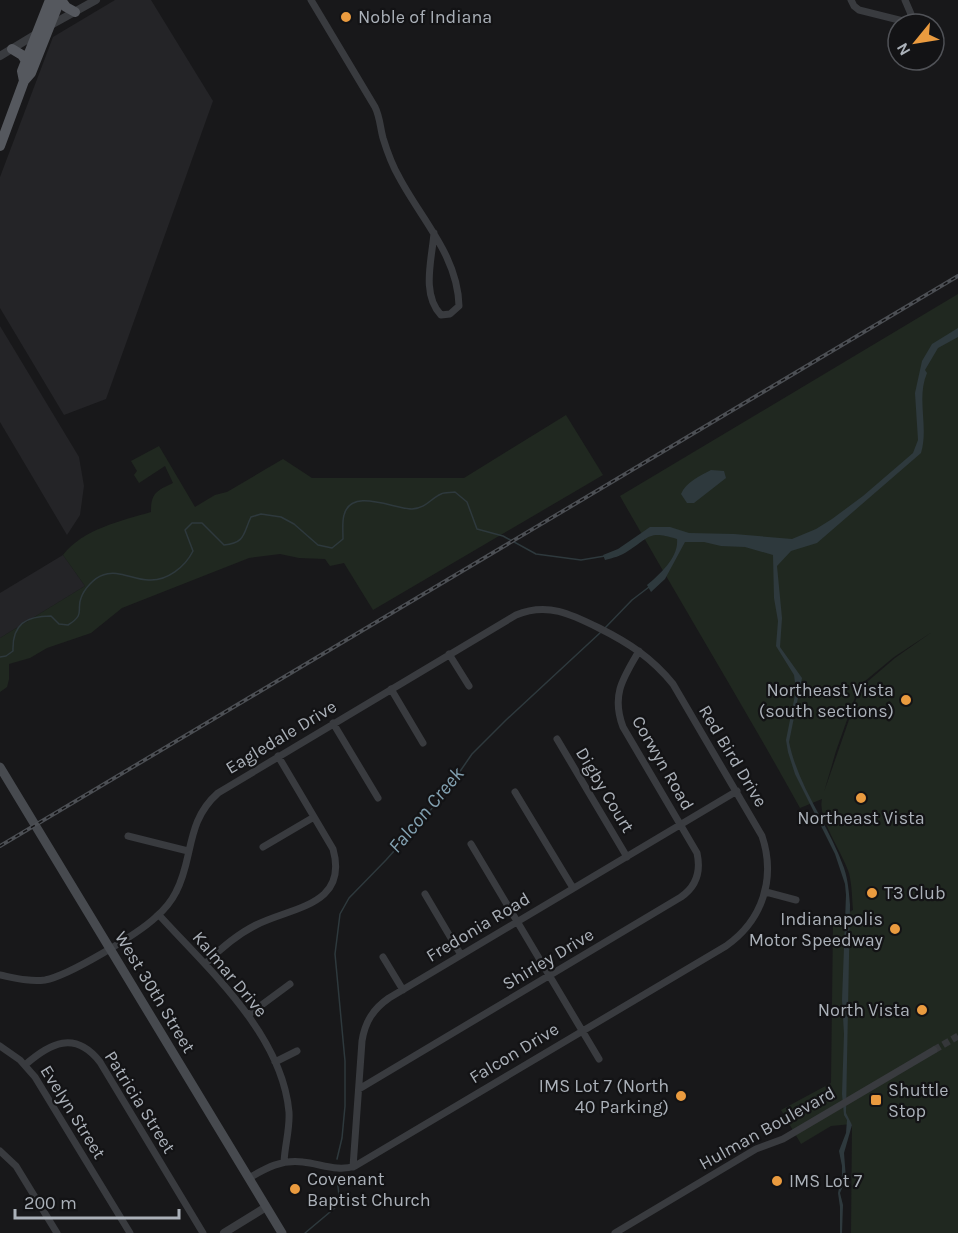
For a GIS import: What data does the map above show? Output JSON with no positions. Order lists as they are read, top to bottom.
{
  "streets": {
    "main road": ["West 30th Street"],
    "street": [
      "Eagledale Drive",
      "Red Bird Drive",
      "Corwyn Road",
      "Digby Court",
      "Fredonia Road",
      "Shirley Drive",
      "Kalmar Drive",
      "Falcon Drive",
      "Patricia Street",
      "Evelyn Street",
      "Hulman Boulevard"
    ]
  },
  "crossings": [
    ["Eagledale Drive", "Red Bird Drive"],
    ["Eagledale Drive", "Corwyn Road"],
    ["Eagledale Drive", "Kalmar Drive"],
    ["Eagledale Drive", "West 30th Street"],
    ["Red Bird Drive", "Corwyn Road"],
    ["Red Bird Drive", "Fredonia Road"],
    ["Red Bird Drive", "Falcon Drive"],
    ["Corwyn Road", "Fredonia Road"],
    ["Corwyn Road", "Shirley Drive"],
    ["Digby Court", "Fredonia Road"],
    ["Fredonia Road", "Shirley Drive"],
    ["Fredonia Road", "Falcon Drive"],
    ["Patricia Street", "Evelyn Street"]
  ],
  "water": ["Falcon Creek"],
  "places": {
    "other": [
      "Noble of Indiana",
      "Northeast Vista (south sections)",
      "Northeast Vista",
      "T3 Club",
      "Indianapolis Motor Speedway",
      "North Vista",
      "IMS Lot 7 (North 40 Parking)",
      "IMS Lot 7",
      "Covenant Baptist Church"
    ],
    "transit": ["Shuttle Stop"]
  },
  "scale_bar": "200 m",
  "north": "bottom left"
}
